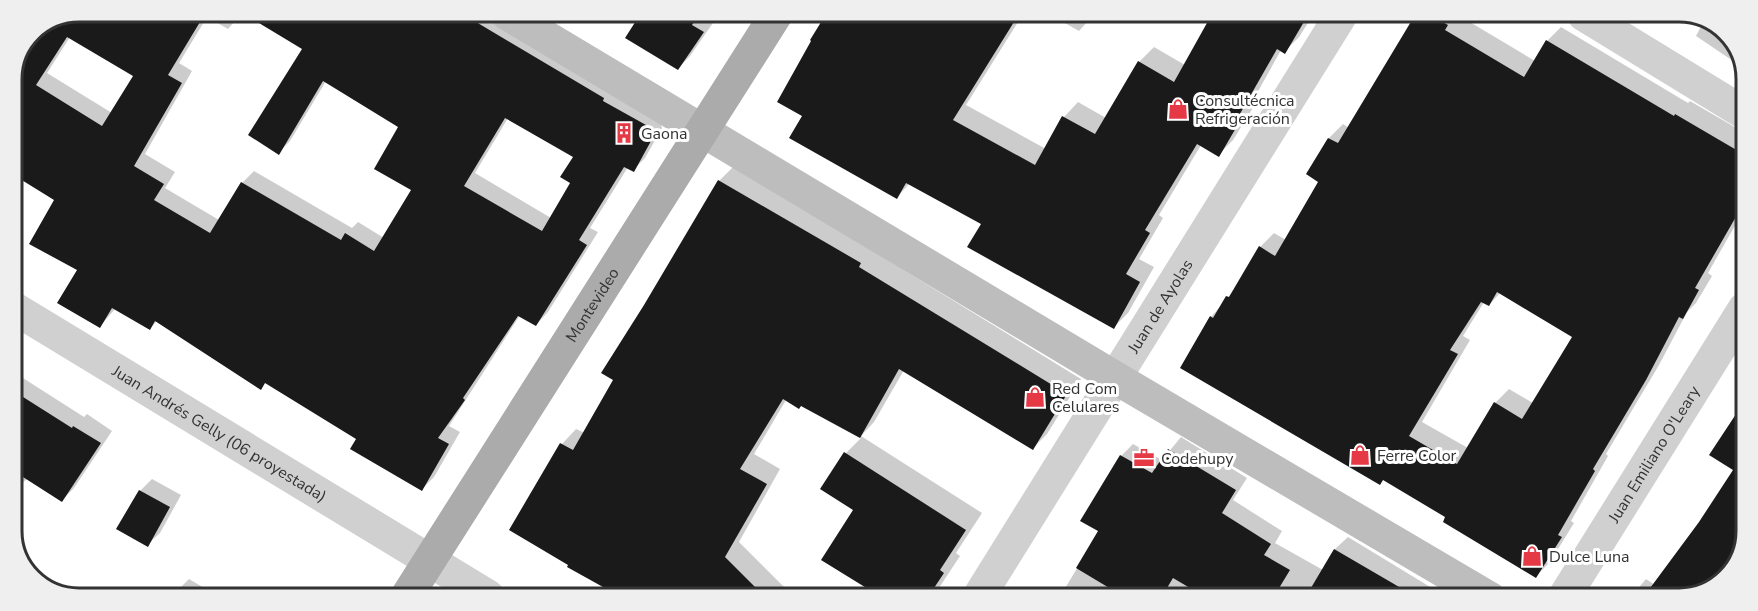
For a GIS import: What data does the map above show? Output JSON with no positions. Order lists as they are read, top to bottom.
{
  "streets": {
    "main road": ["Montevideo"],
    "street": ["Juan de Ayolas", "Juan Andrés Gelly (06 proyestada)", "Juan Emiliano O'Leary"]
  },
  "crossings": [
    ["Montevideo", "Juan Andrés Gelly (06 proyestada)"]
  ],
  "places": {
    "shop": [
      "Consultécnica Refrigeración",
      "Red Com Celulares",
      "Ferre Color",
      "Dulce Luna"
    ],
    "building": ["Gaona"],
    "office": ["Codehupy"]
  }
}
